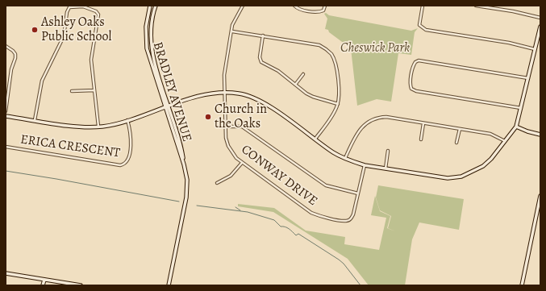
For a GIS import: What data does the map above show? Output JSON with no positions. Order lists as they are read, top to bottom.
{
  "streets": {
    "street": ["BRADLEY AVENUE", "ERICA CRESCENT", "CONWAY DRIVE"]
  },
  "parks": ["Cheswick Park"],
  "places": ["Ashley Oaks Public School", "Church in the Oaks"]
}
